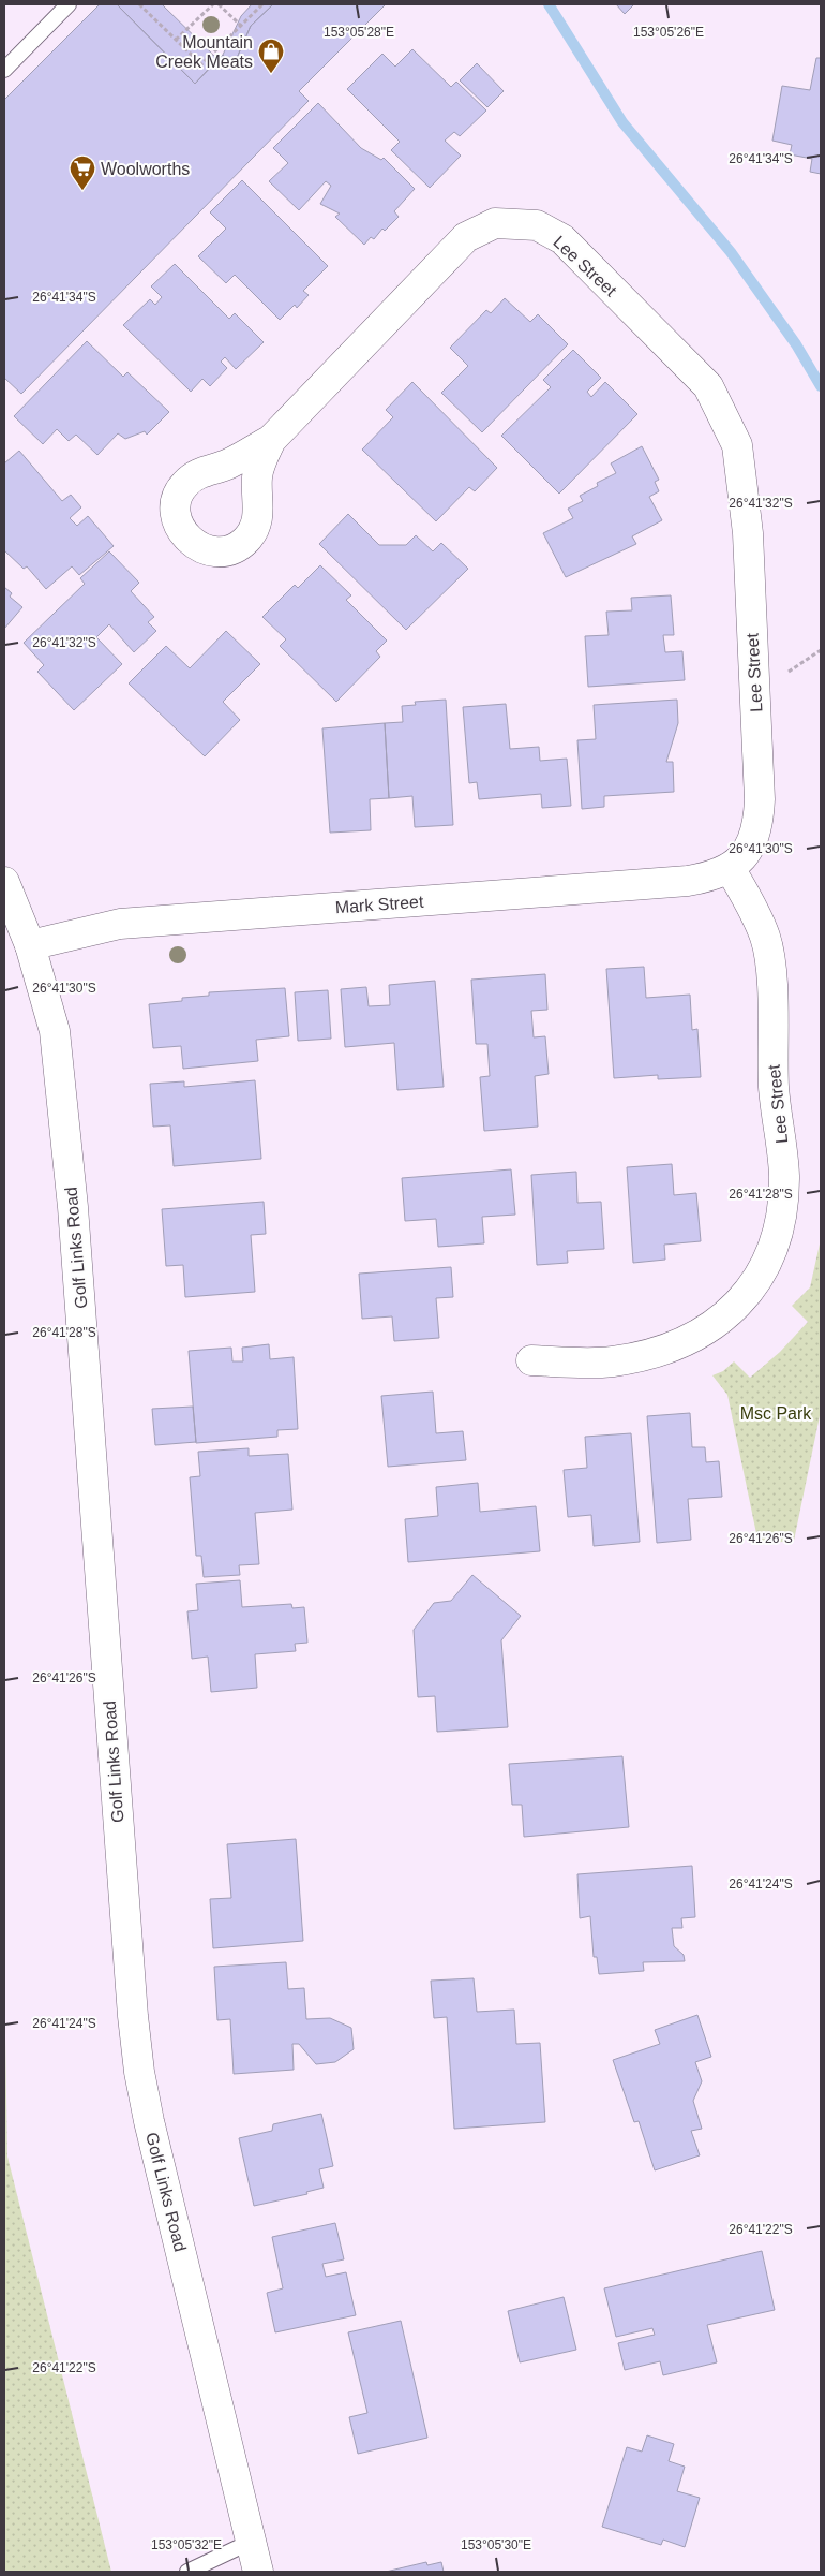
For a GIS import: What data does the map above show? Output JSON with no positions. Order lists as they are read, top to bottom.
{
  "streets": {
    "street": ["Lee Street", "Mark Street", "Golf Links Road"]
  },
  "crossings": [
    ["Lee Street", "Mark Street"],
    ["Mark Street", "Golf Links Road"]
  ],
  "parks": ["Msc Park"],
  "places": {
    "shop": ["Mountain Creek Meats"],
    "supermarket": ["Woolworths"]
  },
  "coordinates": [
    "153°05'28\"E",
    "153°05'26\"E",
    "26°41'34\"S",
    "26°41'32\"S",
    "26°41'30\"S",
    "26°41'28\"S",
    "26°41'26\"S",
    "26°41'24\"S",
    "26°41'22\"S",
    "153°05'32\"E",
    "153°05'30\"E"
  ]
}
